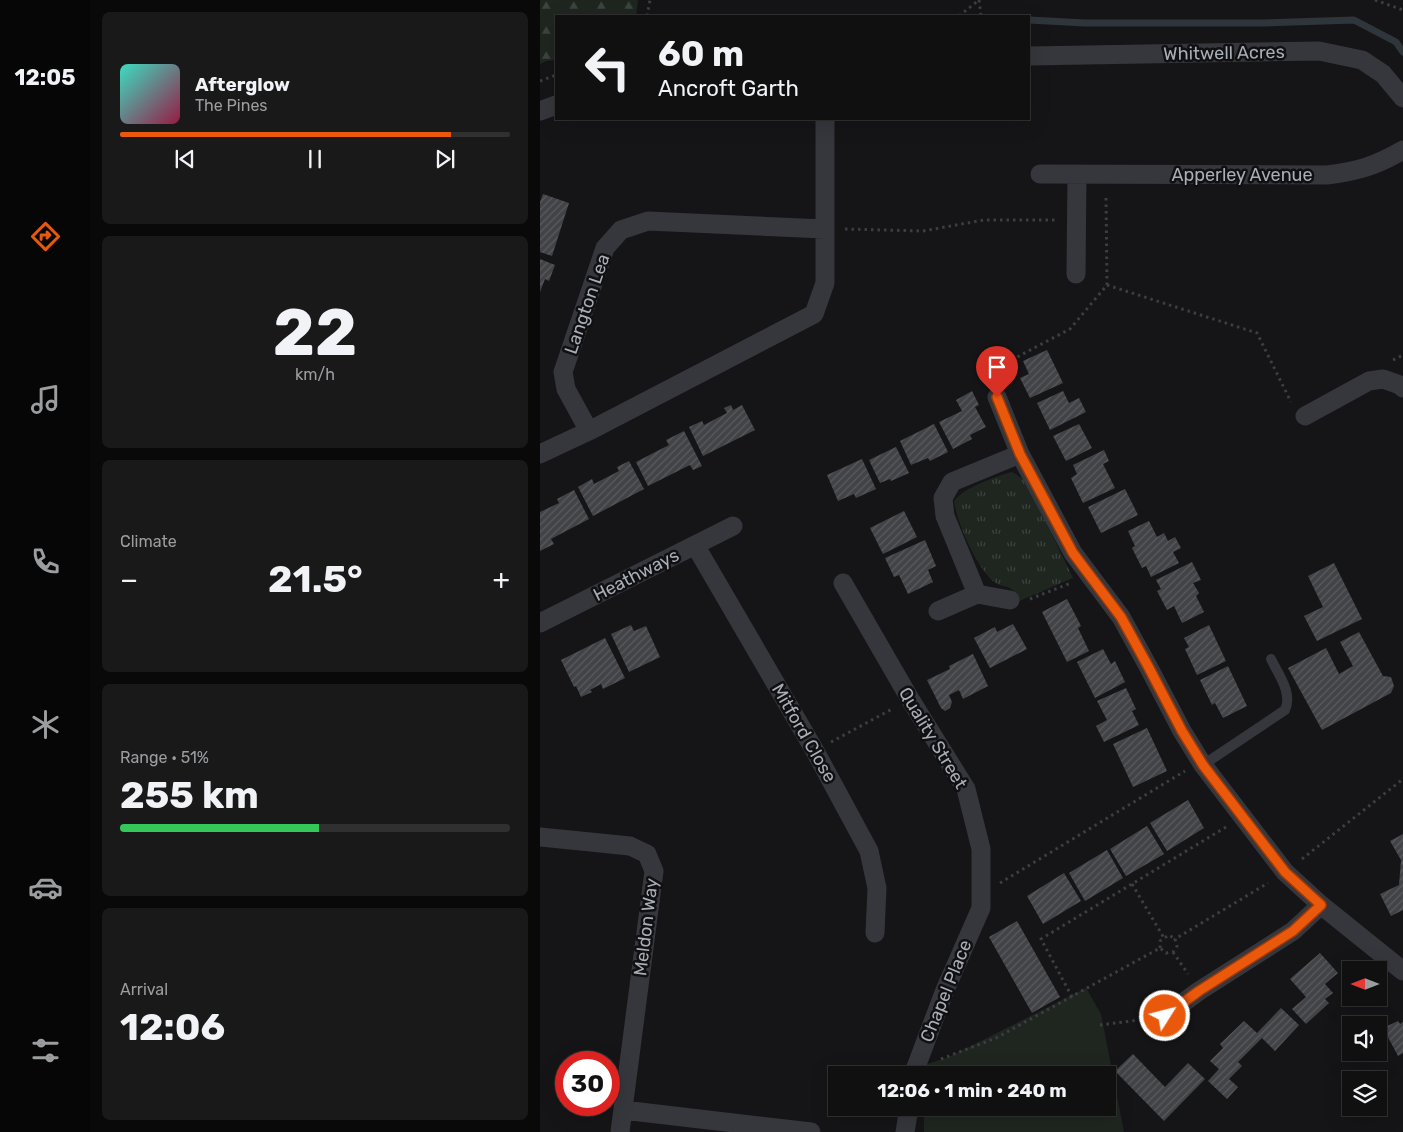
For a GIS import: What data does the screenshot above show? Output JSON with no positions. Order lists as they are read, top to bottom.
{
  "streets": {
    "street": [
      "Whitwell Acres",
      "Apperley Avenue",
      "Langton Lea",
      "Heathways",
      "Mitford Close",
      "Quality Street",
      "Meldon Way",
      "Chapel Place"
    ]
  },
  "crossings": [
    ["Heathways", "Mitford Close"],
    ["Quality Street", "Chapel Place"]
  ],
  "north": "left",
  "page": {
    "tabs": "12:05",
    "turn": ["60 m", "Ancroft Garth"],
    "song": ["Afterglow", "The Pines"],
    "tile": [
      ["22", "km/h"],
      "Climate",
      ["Range · 51%", "255 km"],
      ["Arrival", "12:06"]
    ],
    "heat": ["−", "21.5°", "+"],
    "limit": "30",
    "trip": "12:06 · 1 min · 240 m"
  }
}
